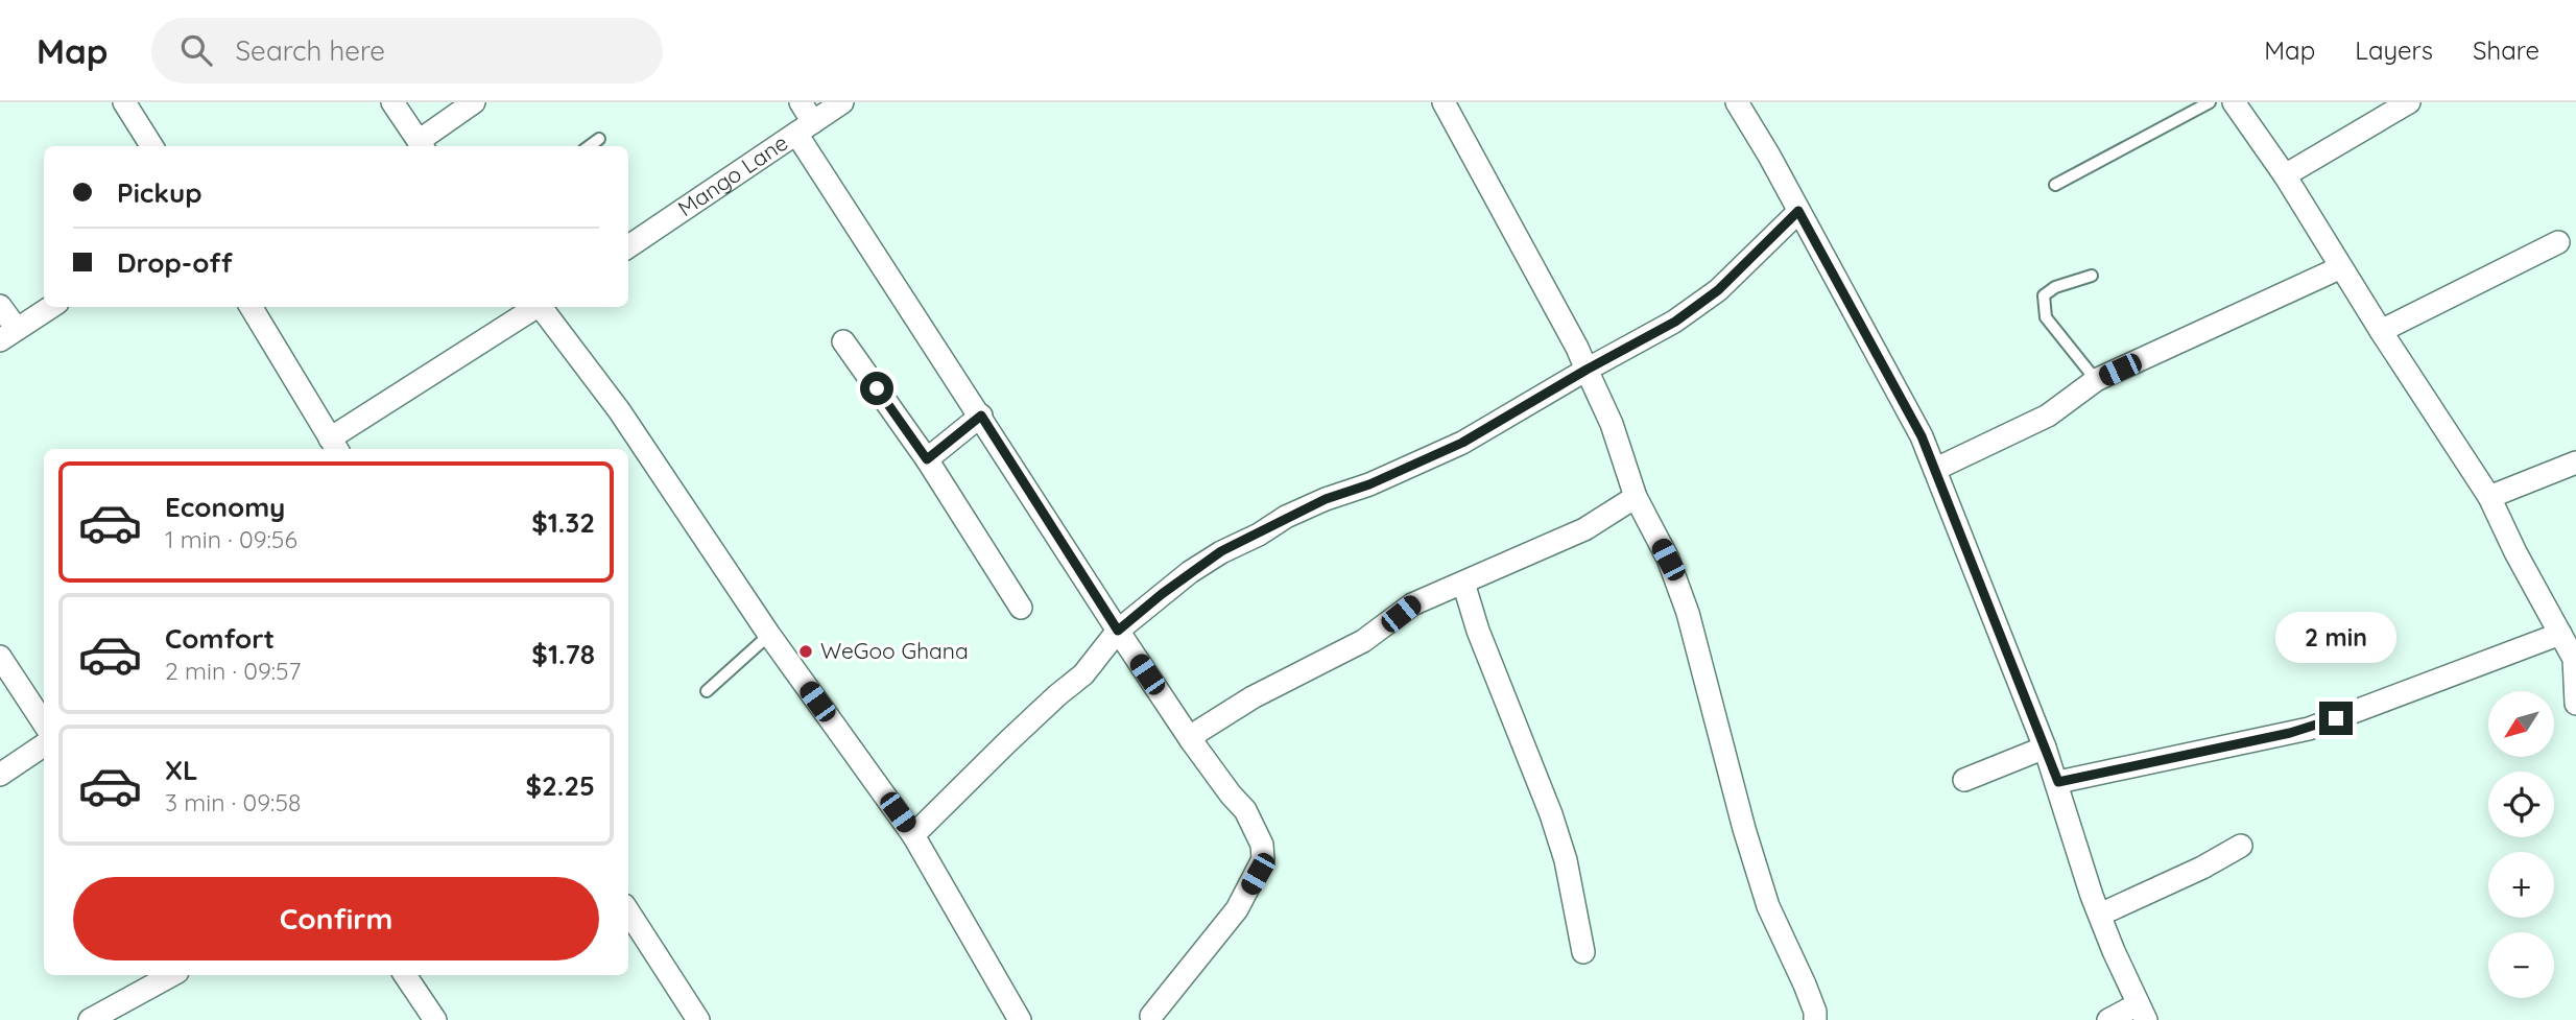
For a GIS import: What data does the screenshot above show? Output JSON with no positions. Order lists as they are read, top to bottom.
{
  "streets": {
    "street": ["Mango Lane"]
  },
  "places": ["WeGoo Ghana"],
  "north": "bottom left",
  "page": {
    "header": "Map",
    "search": "Search here",
    "nav": ["Map", "Layers", "Share"],
    "banner": ["Pickup", "Drop-off"],
    "list": [
      {
        "name": "Economy",
        "note": "1 min · 09:56",
        "value": "$1.32"
      },
      {
        "name": "Comfort",
        "note": "2 min · 09:57",
        "value": "$1.78"
      },
      {
        "name": "XL",
        "note": "3 min · 09:58",
        "value": "$2.25"
      }
    ],
    "bubble": "2 min",
    "map_buttons": ["+", "−"],
    "buttons": "Confirm"
  }
}
